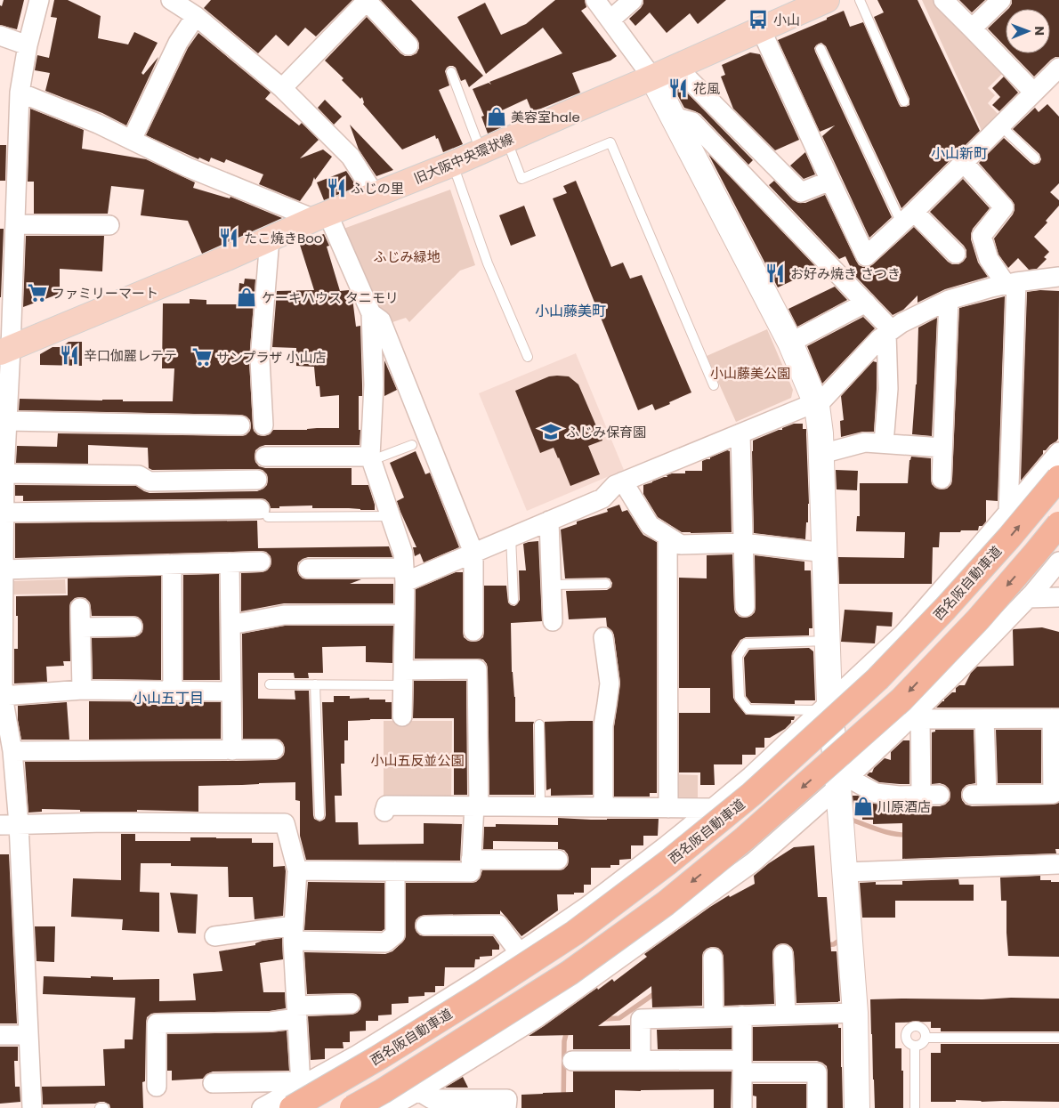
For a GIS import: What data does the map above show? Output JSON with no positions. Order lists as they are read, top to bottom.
{
  "streets": {
    "highway": ["西名阪自動車道"],
    "main road": ["旧大阪中央環状線"]
  },
  "districts": ["小山新町", "小山藤美町", "小山五丁目"],
  "parks": ["ふじみ緑地", "小山藤美公園", "小山五反並公園"],
  "places": {
    "bus stop": ["小山"],
    "restaurant": [
      "花風",
      "ふじの里",
      "たこ焼きBoo",
      "お好み焼き さつき",
      "辛口伽麗レテテ"
    ],
    "shop": ["美容室hale", "ケーキハウス タニモリ", "川原酒店"],
    "supermarket": ["ファミリーマート", "サンプラザ 小山店"],
    "school or university": ["ふじみ保育園"]
  },
  "north": "right"
}
